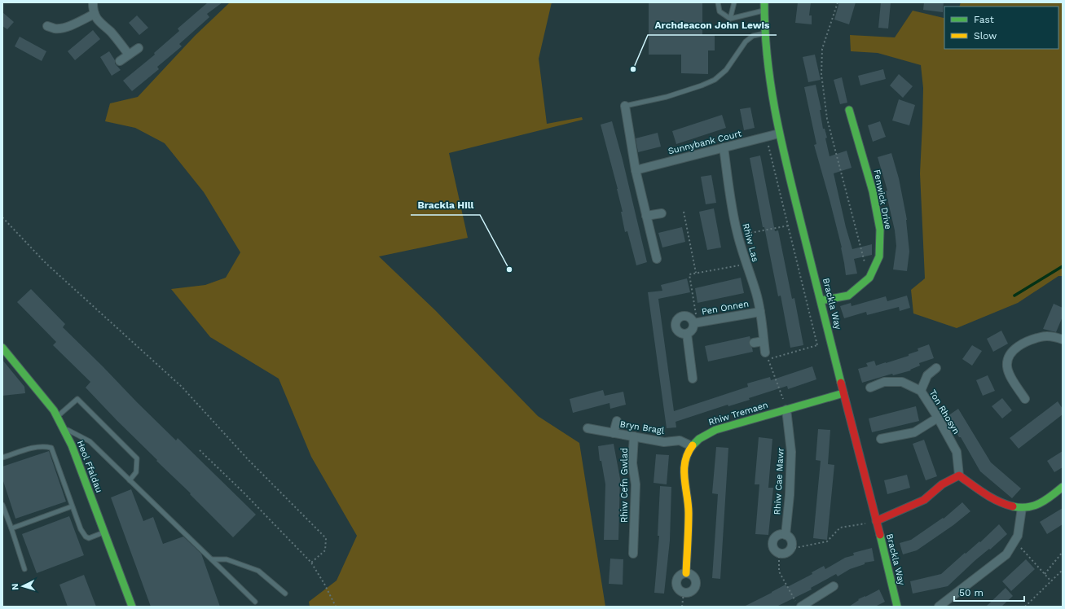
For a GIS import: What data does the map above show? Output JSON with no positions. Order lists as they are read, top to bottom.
{
  "streets": {
    "street": [
      "Sunnybank Court",
      "Fenwick Drive",
      "Rhiw Las",
      "Brackla Way",
      "Pen Onnen",
      "Ton Rhosyn",
      "Rhiw Tremaen",
      "Bryn Bragl",
      "Heol Ffaldau",
      "Rhiw Cae Mawr",
      "Rhiw Cefn Gwlad"
    ]
  },
  "crossings": [
    ["Sunnybank Court", "Rhiw Las"],
    ["Sunnybank Court", "Brackla Way"],
    ["Fenwick Drive", "Brackla Way"],
    ["Rhiw Las", "Pen Onnen"],
    ["Brackla Way", "Rhiw Tremaen"],
    ["Rhiw Tremaen", "Bryn Bragl"],
    ["Rhiw Tremaen", "Rhiw Cae Mawr"],
    ["Bryn Bragl", "Rhiw Cefn Gwlad"]
  ],
  "places": ["Archdeacon John Lewis", "Brackla Hill"],
  "legend": ["Fast", "Slow"],
  "scale_bar": "50 m",
  "north": "left"
}
